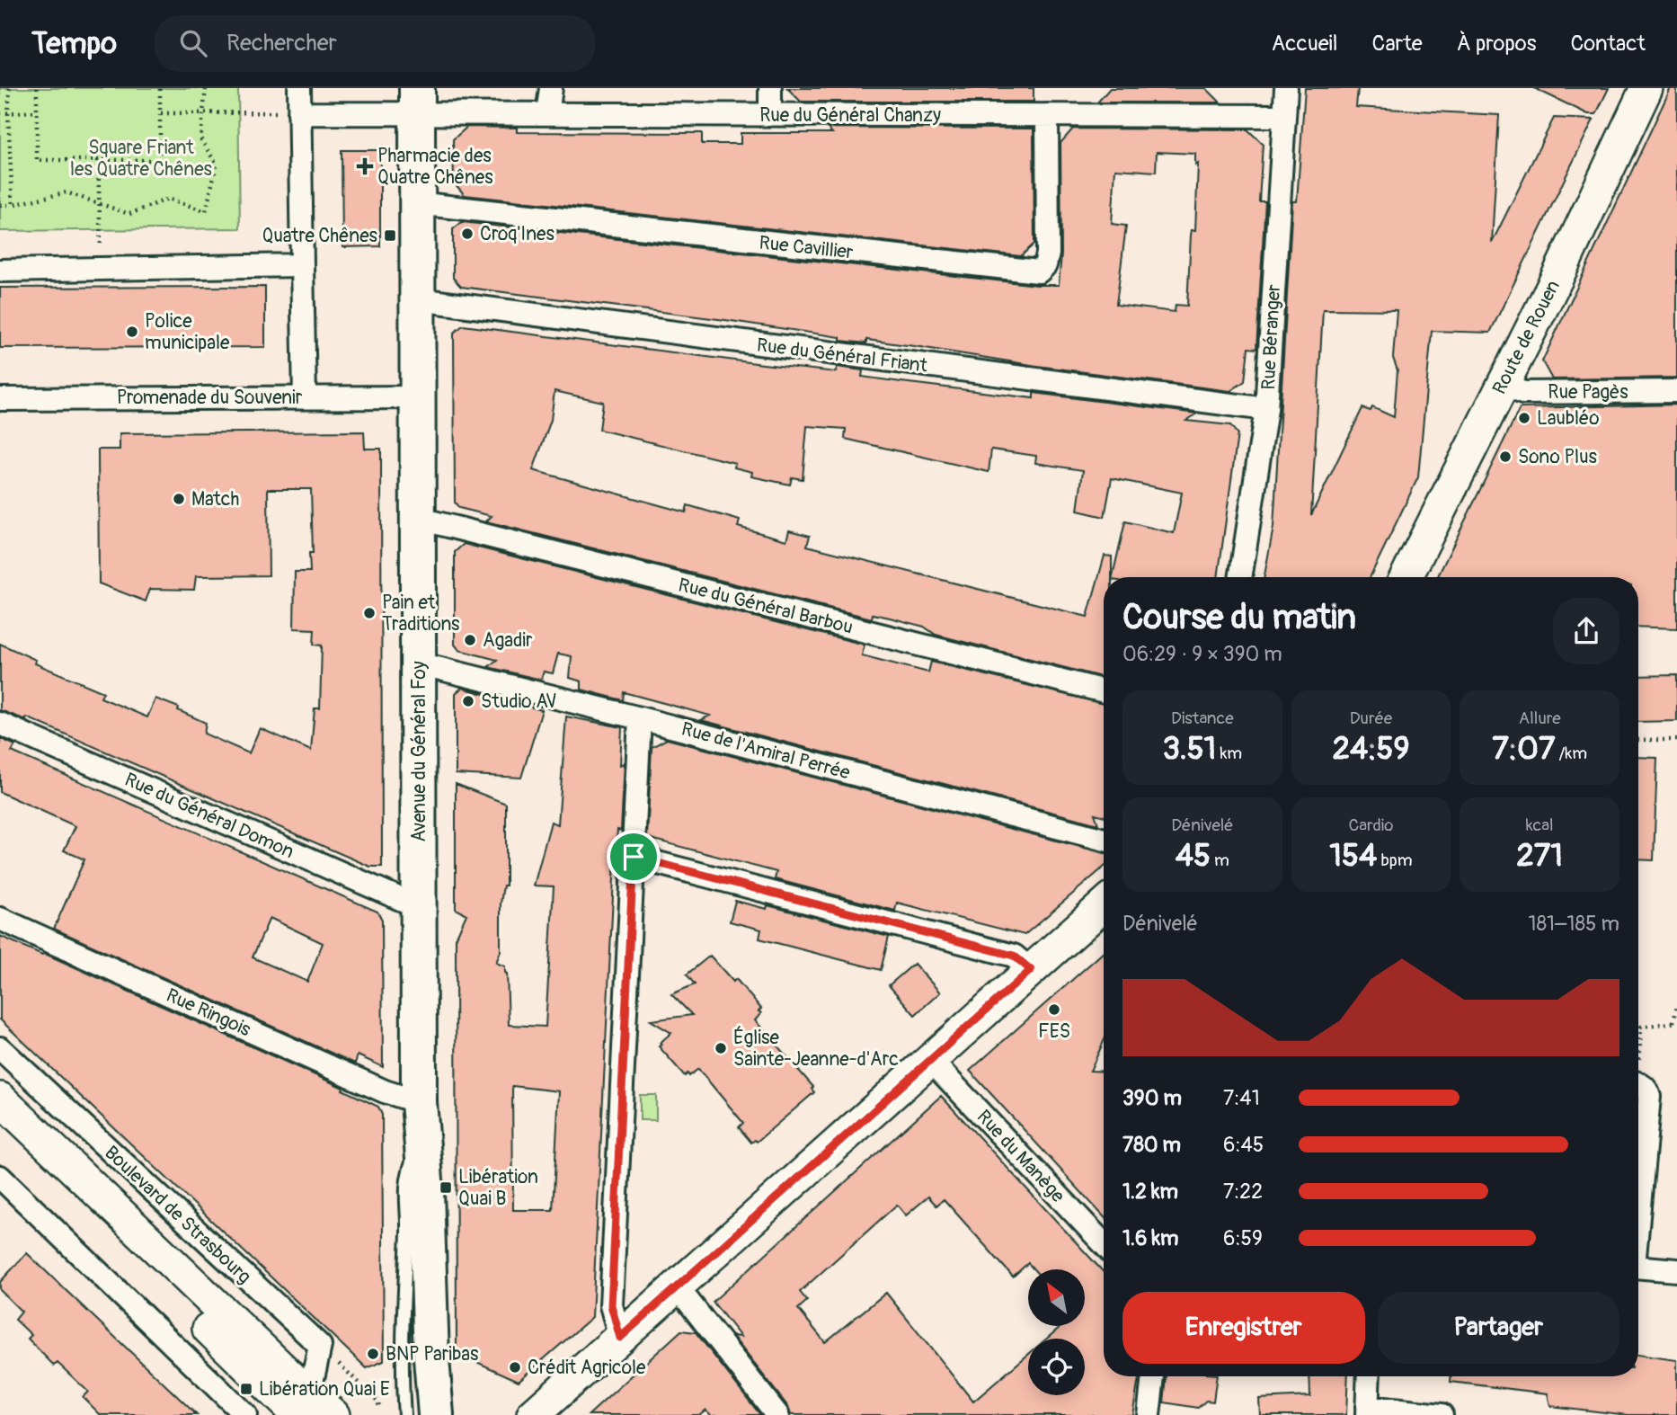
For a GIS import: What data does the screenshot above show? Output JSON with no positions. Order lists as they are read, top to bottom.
{
  "streets": {
    "main road": ["Route de Rouen", "Avenue du Général Foy", "Boulevard de Strasbourg"],
    "street": [
      "Rue du Général Chanzy",
      "Rue Cavillier",
      "Rue Béranger",
      "Rue du Général Friant",
      "Rue Pagès",
      "Promenade du Souvenir",
      "Rue du Général Barbou",
      "Rue de l'Amiral Perrée",
      "Rue du Général Domon",
      "Rue Ringois",
      "Rue du Manège"
    ]
  },
  "crossings": [
    ["Rue du Général Chanzy", "Rue Cavillier"],
    ["Rue du Général Chanzy", "Rue Béranger"],
    ["Rue du Général Chanzy", "Avenue du Général Foy"],
    ["Rue Cavillier", "Avenue du Général Foy"],
    ["Rue Béranger", "Rue du Général Friant"],
    ["Route de Rouen", "Rue Pagès"],
    ["Rue du Général Friant", "Avenue du Général Foy"],
    ["Promenade du Souvenir", "Avenue du Général Foy"],
    ["Rue du Général Barbou", "Avenue du Général Foy"],
    ["Rue de l'Amiral Perrée", "Avenue du Général Foy"],
    ["Avenue du Général Foy", "Rue du Général Domon"],
    ["Avenue du Général Foy", "Rue Ringois"]
  ],
  "parks": ["Square Friant les Quatre Chênes"],
  "places": {
    "health": ["Pharmacie des Quatre Chênes"],
    "other": [
      "Croq'Ines",
      "Police municipale",
      "Laubléo",
      "Sono Plus",
      "Match",
      "Pain et Traditions",
      "Agadir",
      "Studio AV",
      "FES",
      "Église Sainte-Jeanne-d'Arc",
      "BNP Paribas",
      "Crédit Agricole"
    ],
    "transit": ["Quatre Chênes", "Libération Quai B", "Libération Quai E"]
  },
  "north": "top left",
  "page": {
    "header": "Tempo",
    "search": "Rechercher",
    "nav": [
      "Accueil",
      "Carte",
      "À propos",
      "Contact"
    ],
    "heading": ["Course du matin", "06:29 · 9 × 390 m"],
    "stats": [
      ["Distance", "3.51 km"],
      ["Durée", "24:59"],
      ["Allure", "7:07 /km"],
      ["Dénivelé", "45 m"],
      ["Cardio", "154 bpm"],
      ["kcal", "271"]
    ],
    "chart": ["Dénivelé", "181–185 m"],
    "list": [
      {
        "name": "390 m",
        "note": "7:41"
      },
      {
        "name": "780 m",
        "note": "6:45"
      },
      {
        "name": "1.2 km",
        "note": "7:22"
      },
      {
        "name": "1.6 km",
        "note": "6:59"
      }
    ],
    "buttons": ["Enregistrer", "Partager"]
  }
}
